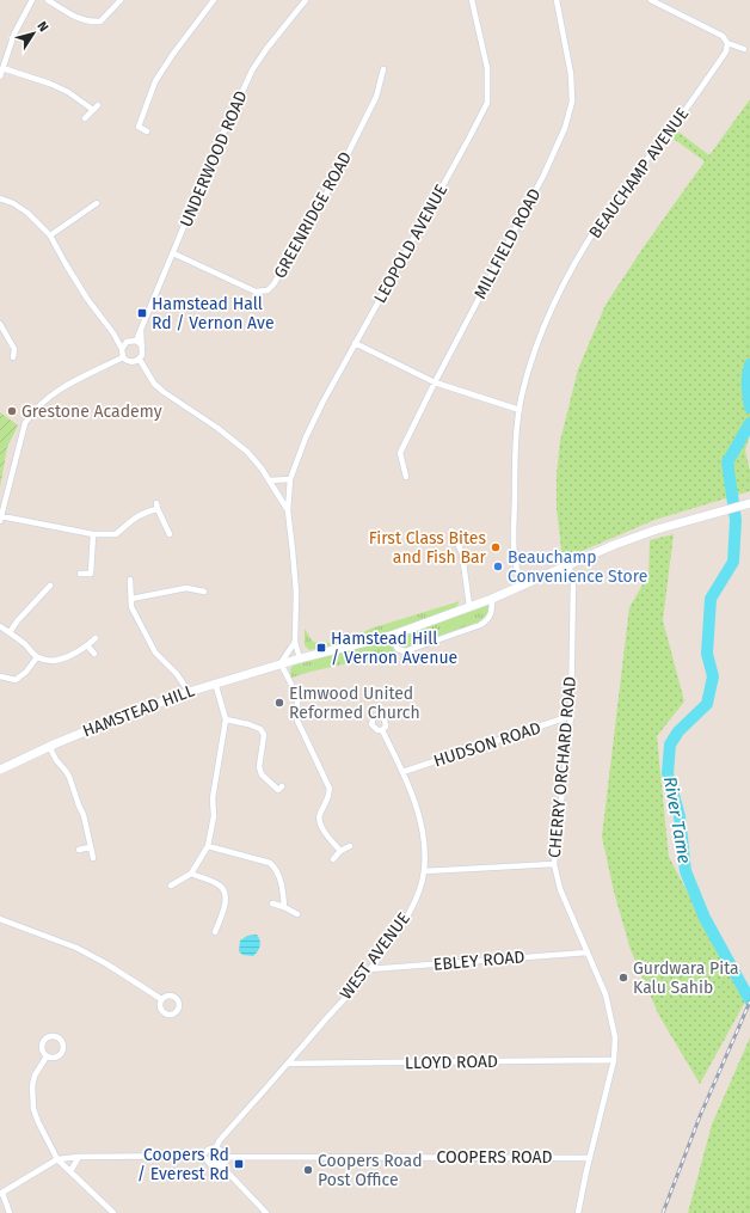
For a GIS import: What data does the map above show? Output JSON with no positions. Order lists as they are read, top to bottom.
{
  "streets": {
    "main road": ["HAMSTEAD HILL"],
    "street": [
      "UNDERWOOD ROAD",
      "BEAUCHAMP AVENUE",
      "GREENRIDGE ROAD",
      "LEOPOLD AVENUE",
      "MILLFIELD ROAD",
      "HUDSON ROAD",
      "CHERRY ORCHARD ROAD",
      "WEST AVENUE",
      "EBLEY ROAD",
      "LLOYD ROAD",
      "COOPERS ROAD"
    ]
  },
  "crossings": [
    ["UNDERWOOD ROAD", "GREENRIDGE ROAD"],
    ["BEAUCHAMP AVENUE", "HAMSTEAD HILL"],
    ["HAMSTEAD HILL", "CHERRY ORCHARD ROAD"],
    ["HUDSON ROAD", "CHERRY ORCHARD ROAD"],
    ["HUDSON ROAD", "WEST AVENUE"],
    ["CHERRY ORCHARD ROAD", "EBLEY ROAD"],
    ["CHERRY ORCHARD ROAD", "LLOYD ROAD"],
    ["CHERRY ORCHARD ROAD", "COOPERS ROAD"],
    ["WEST AVENUE", "EBLEY ROAD"],
    ["WEST AVENUE", "LLOYD ROAD"],
    ["WEST AVENUE", "COOPERS ROAD"]
  ],
  "water": ["River Tame"],
  "places": {
    "transit": ["Hamstead Hall Rd / Vernon Ave", "Hamstead Hill / Vernon Avenue", "Coopers Rd / Everest Rd"],
    "other": [
      "Grestone Academy",
      "First Class Bites and Fish Bar",
      "Beauchamp Convenience Store",
      "Elmwood United Reformed Church",
      "Gurdwara Pita Kalu Sahib",
      "Coopers Road Post Office"
    ]
  },
  "north": "top right"
}
